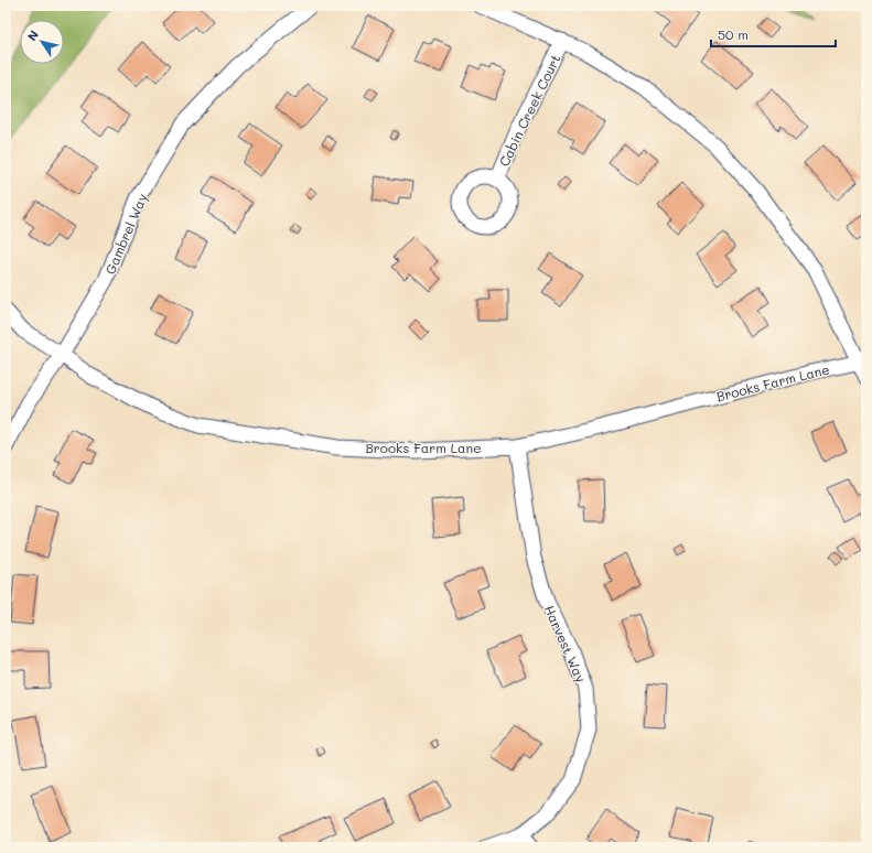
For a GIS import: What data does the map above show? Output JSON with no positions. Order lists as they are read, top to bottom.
{
  "streets": {
    "street": [
      "Cabin Creek Court",
      "Gambrel Way",
      "Brooks Farm Lane",
      "Harvest Way"
    ]
  },
  "crossings": [
    ["Gambrel Way", "Brooks Farm Lane"],
    ["Brooks Farm Lane", "Harvest Way"]
  ],
  "scale_bar": "50 m",
  "north": "top left"
}
